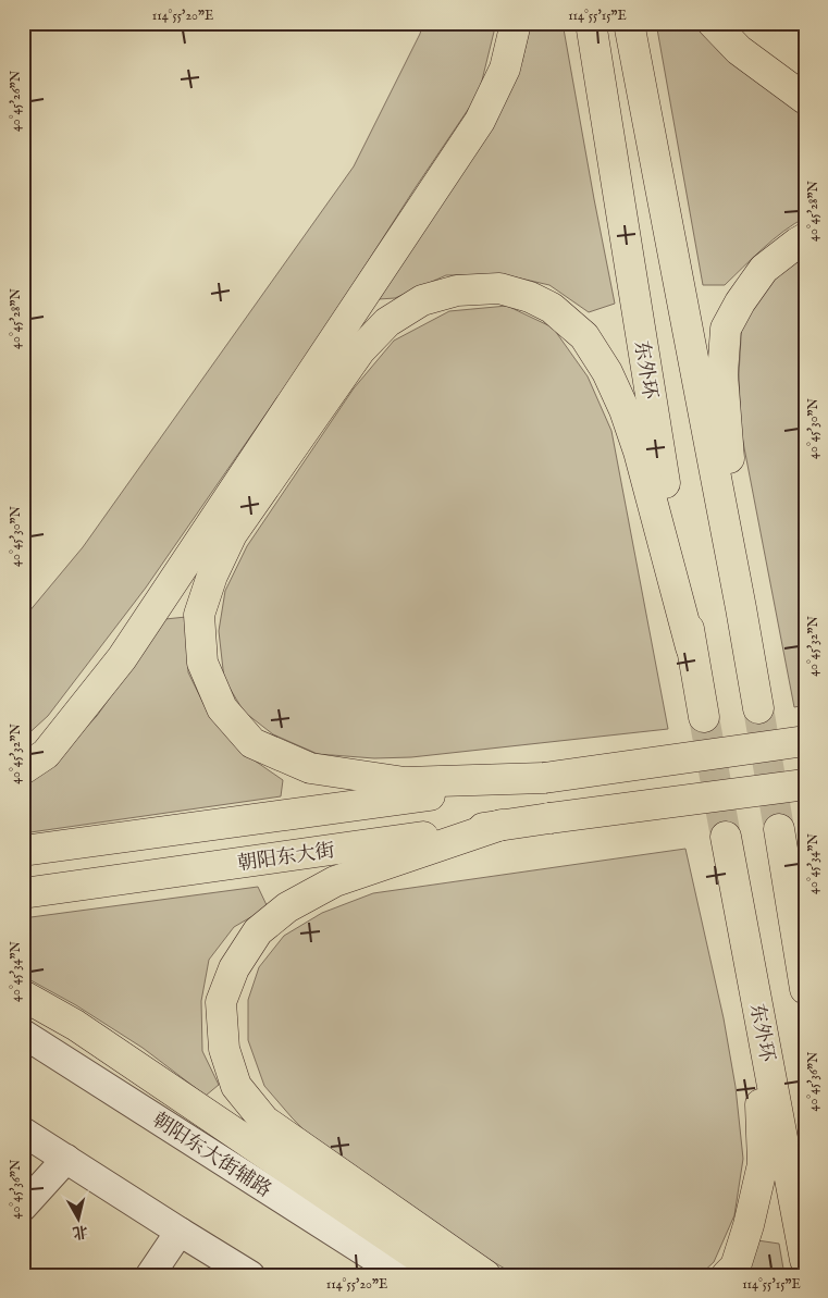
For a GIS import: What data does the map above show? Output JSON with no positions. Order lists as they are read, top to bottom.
{
  "streets": {
    "main road": ["东外环", "朝阳东大街"],
    "street": ["朝阳东大街辅路"]
  },
  "north": "bottom",
  "coordinates": [
    "114°55'20\"E",
    "114°55'15\"E",
    "40°45'26\"N",
    "40°45'28\"N",
    "40°45'30\"N",
    "40°45'32\"N",
    "40°45'34\"N",
    "40°45'36\"N"
  ]
}
